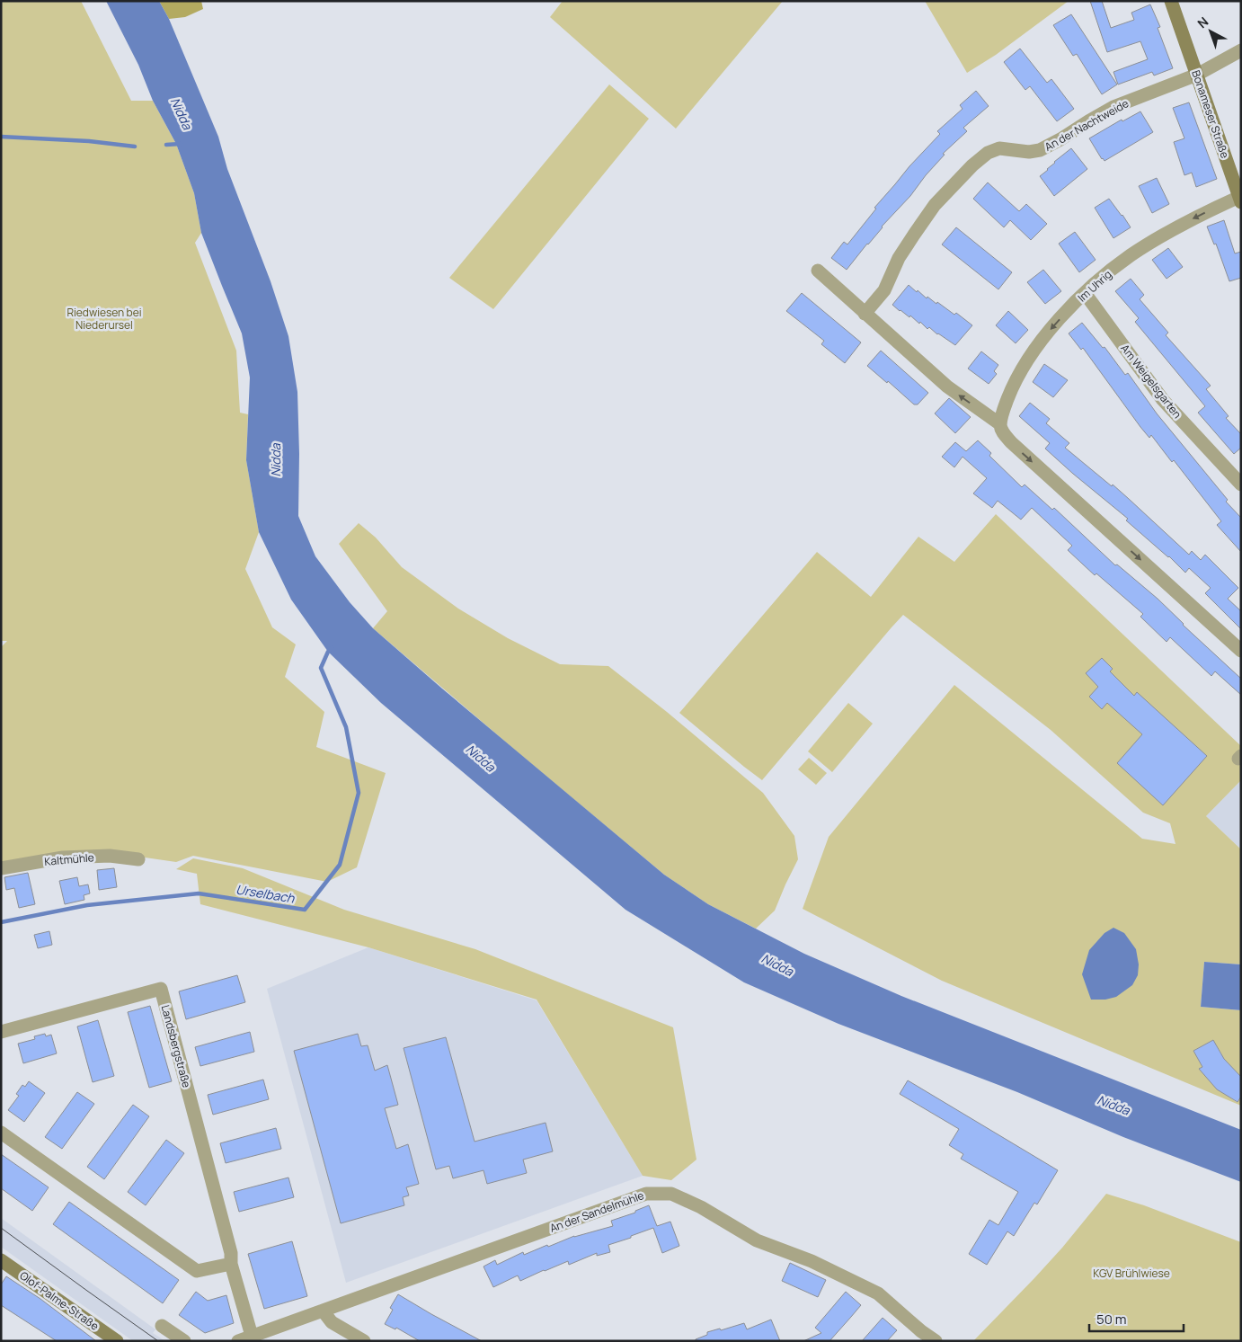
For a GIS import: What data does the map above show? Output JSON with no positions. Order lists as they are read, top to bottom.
{
  "streets": {
    "street": [
      "Bonameser Straße",
      "An der Nachtweide",
      "Im Uhrig",
      "Am Weigelsgarten",
      "Kaltmühle",
      "Landsbergstraße",
      "An der Sandelmühle",
      "Olof-Palme-Straße"
    ]
  },
  "crossings": [
    ["Bonameser Straße", "An der Nachtweide"],
    ["Bonameser Straße", "Im Uhrig"],
    ["Im Uhrig", "Am Weigelsgarten"],
    ["Landsbergstraße", "An der Sandelmühle"]
  ],
  "one_way": ["Im Uhrig"],
  "water": ["Nidda", "Urselbach"],
  "parks": ["Riedwiesen bei Niederursel", "KGV Brühlwiese"],
  "scale_bar": "50 m",
  "north": "top left"
}
